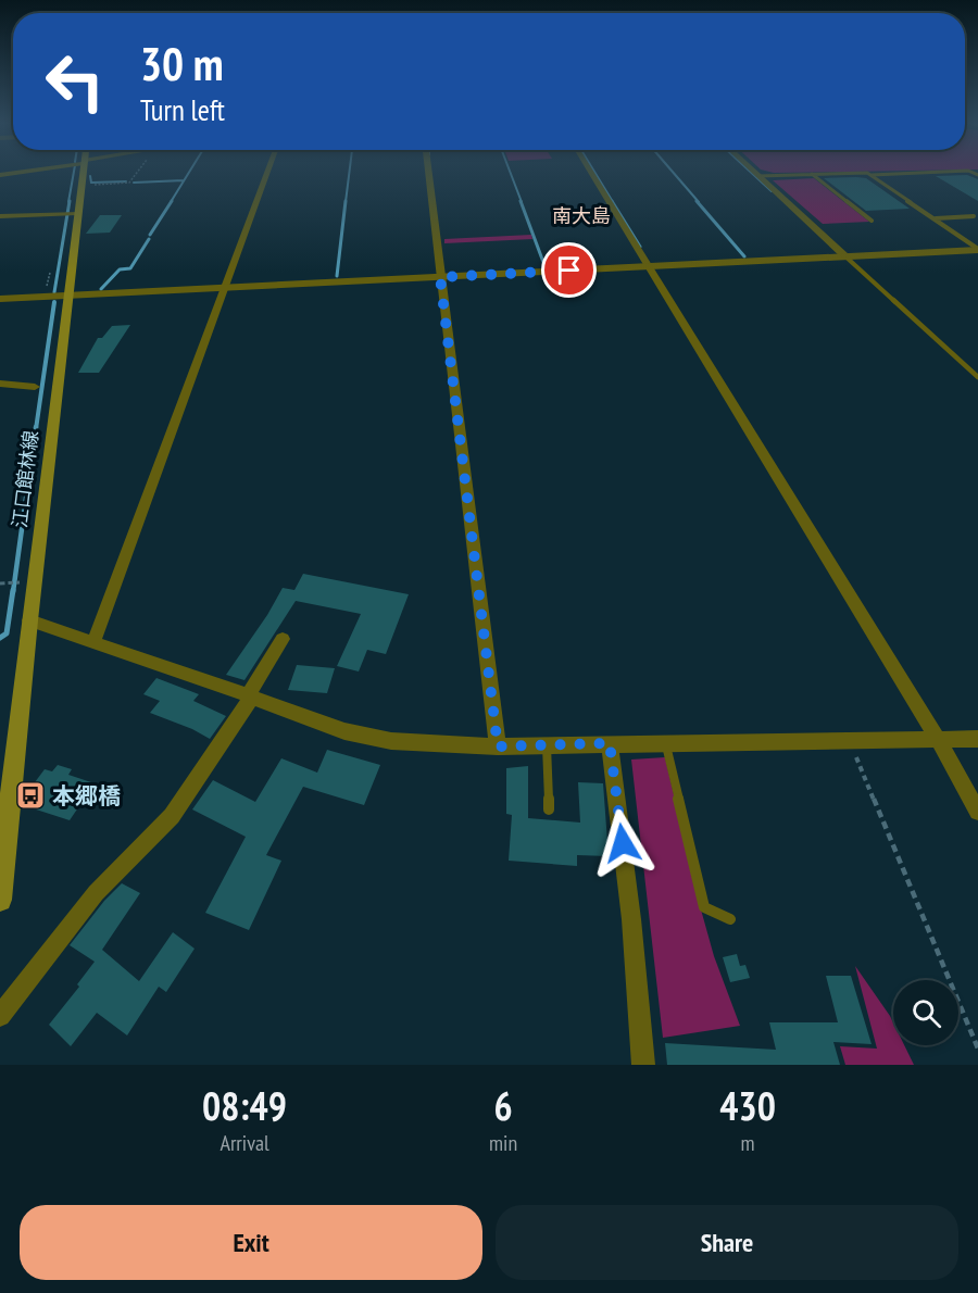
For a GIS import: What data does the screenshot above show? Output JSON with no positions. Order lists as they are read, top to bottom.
{
  "streets": {
    "main road": ["江口館林線"]
  },
  "districts": ["南大島"],
  "places": {
    "bus stop": ["本郷橋"]
  },
  "page": {
    "turn": ["30 m", "Turn left"],
    "eta": [
      "08:49",
      "Arrival",
      "6",
      "min",
      "430",
      "m"
    ],
    "buttons": ["Exit", "Share"]
  }
}
